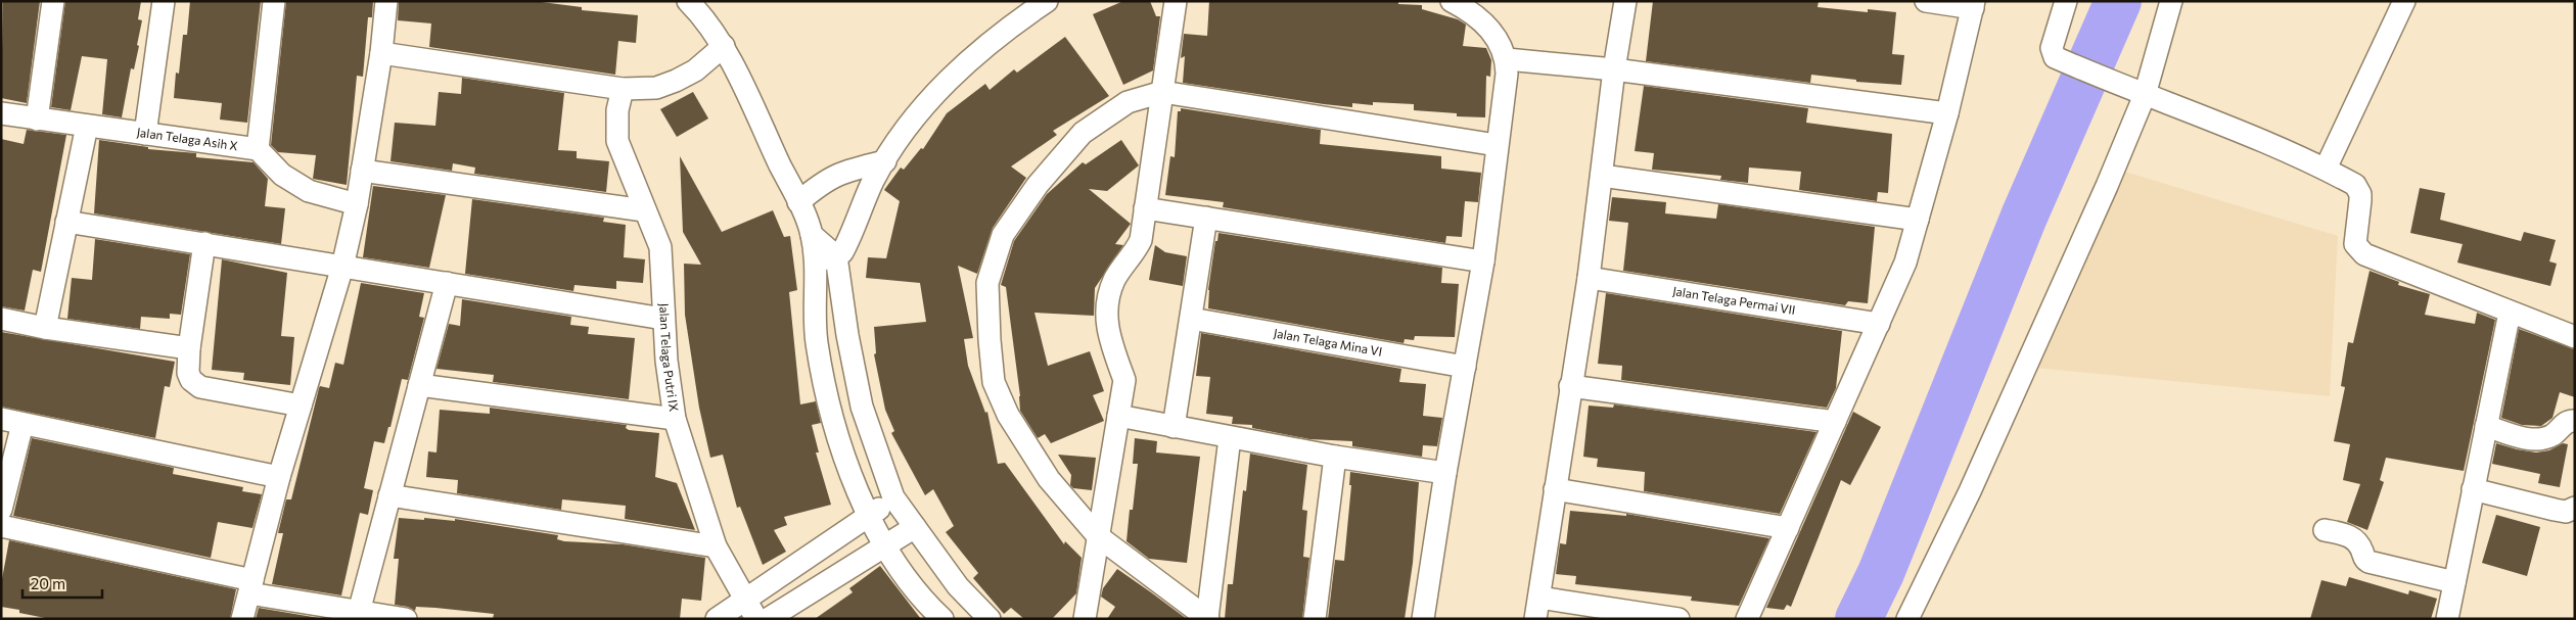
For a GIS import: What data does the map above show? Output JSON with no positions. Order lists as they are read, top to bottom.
{
  "streets": {
    "street": [
      "Jalan Telaga Asih X",
      "Jalan Telaga Permai VII",
      "Jalan Telaga Mina VI",
      "Jalan Telaga Putri IX"
    ]
  },
  "scale_bar": "20 m"
}
